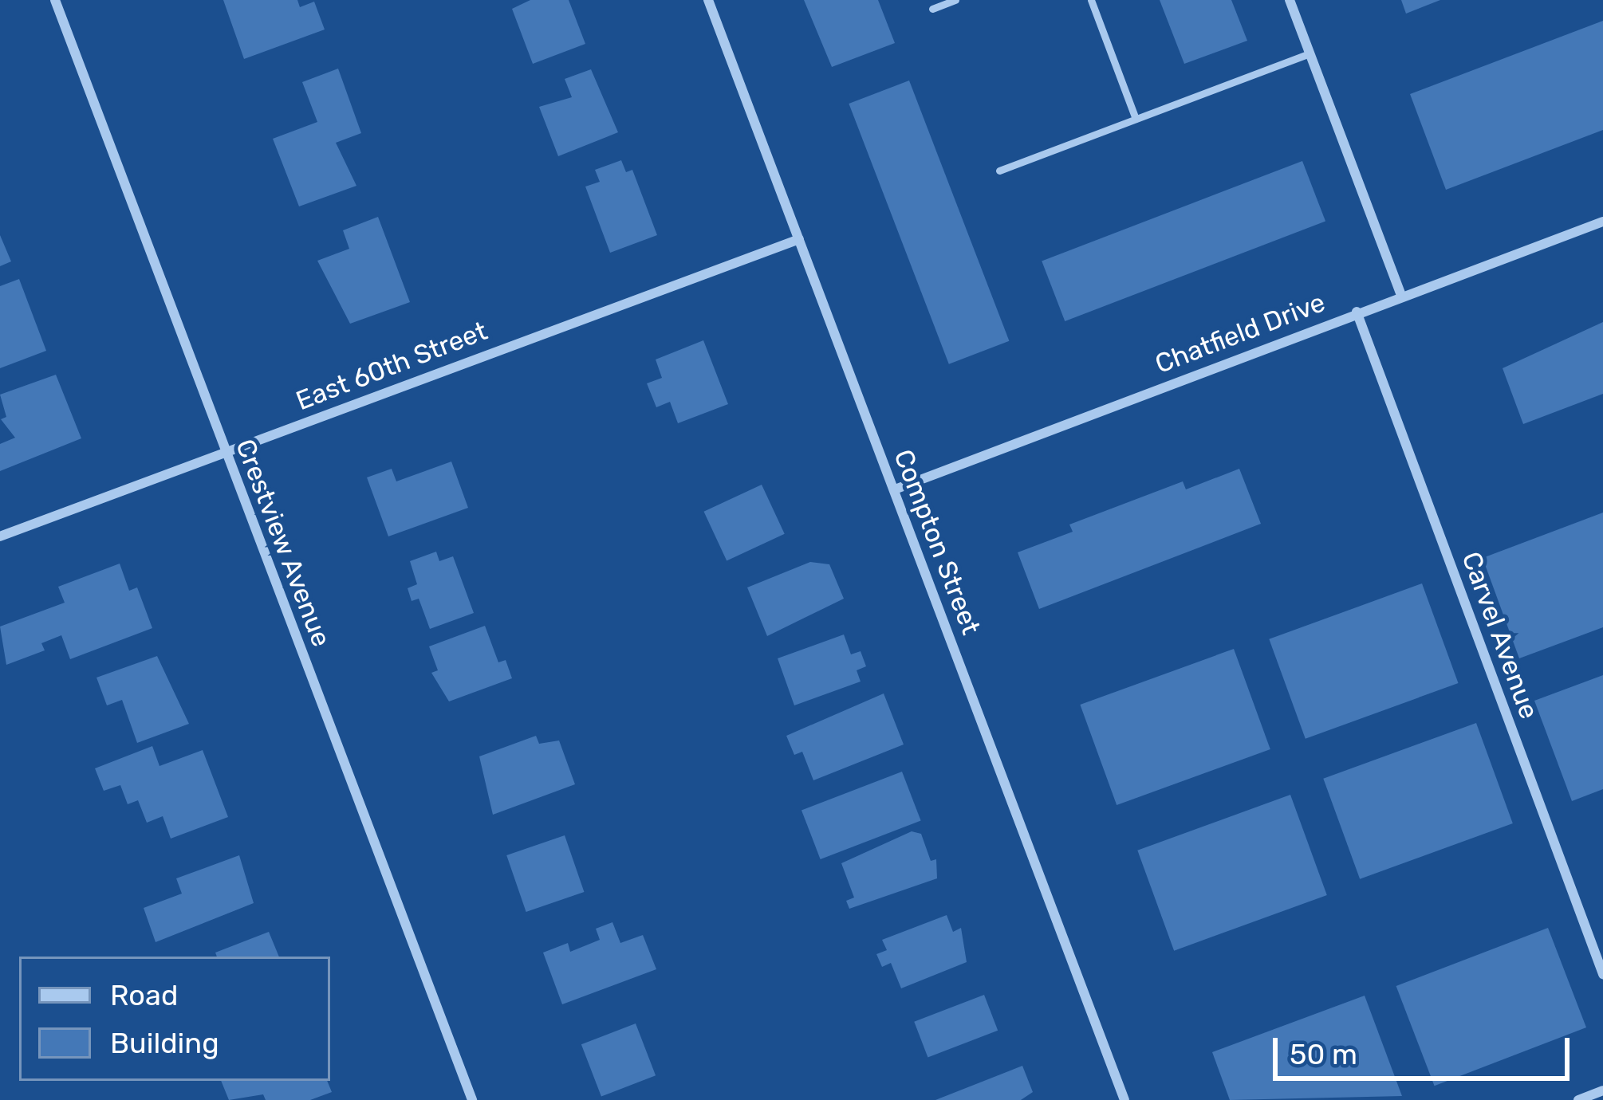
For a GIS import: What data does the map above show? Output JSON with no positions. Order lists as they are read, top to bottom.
{
  "streets": {
    "street": [
      "Chatfield Drive",
      "East 60th Street",
      "Compton Street",
      "Crestview Avenue",
      "Carvel Avenue"
    ]
  },
  "crossings": [
    ["Chatfield Drive", "Compton Street"],
    ["Chatfield Drive", "Carvel Avenue"],
    ["East 60th Street", "Compton Street"],
    ["East 60th Street", "Crestview Avenue"]
  ],
  "legend": ["Road", "Building"],
  "scale_bar": "50 m"
}
